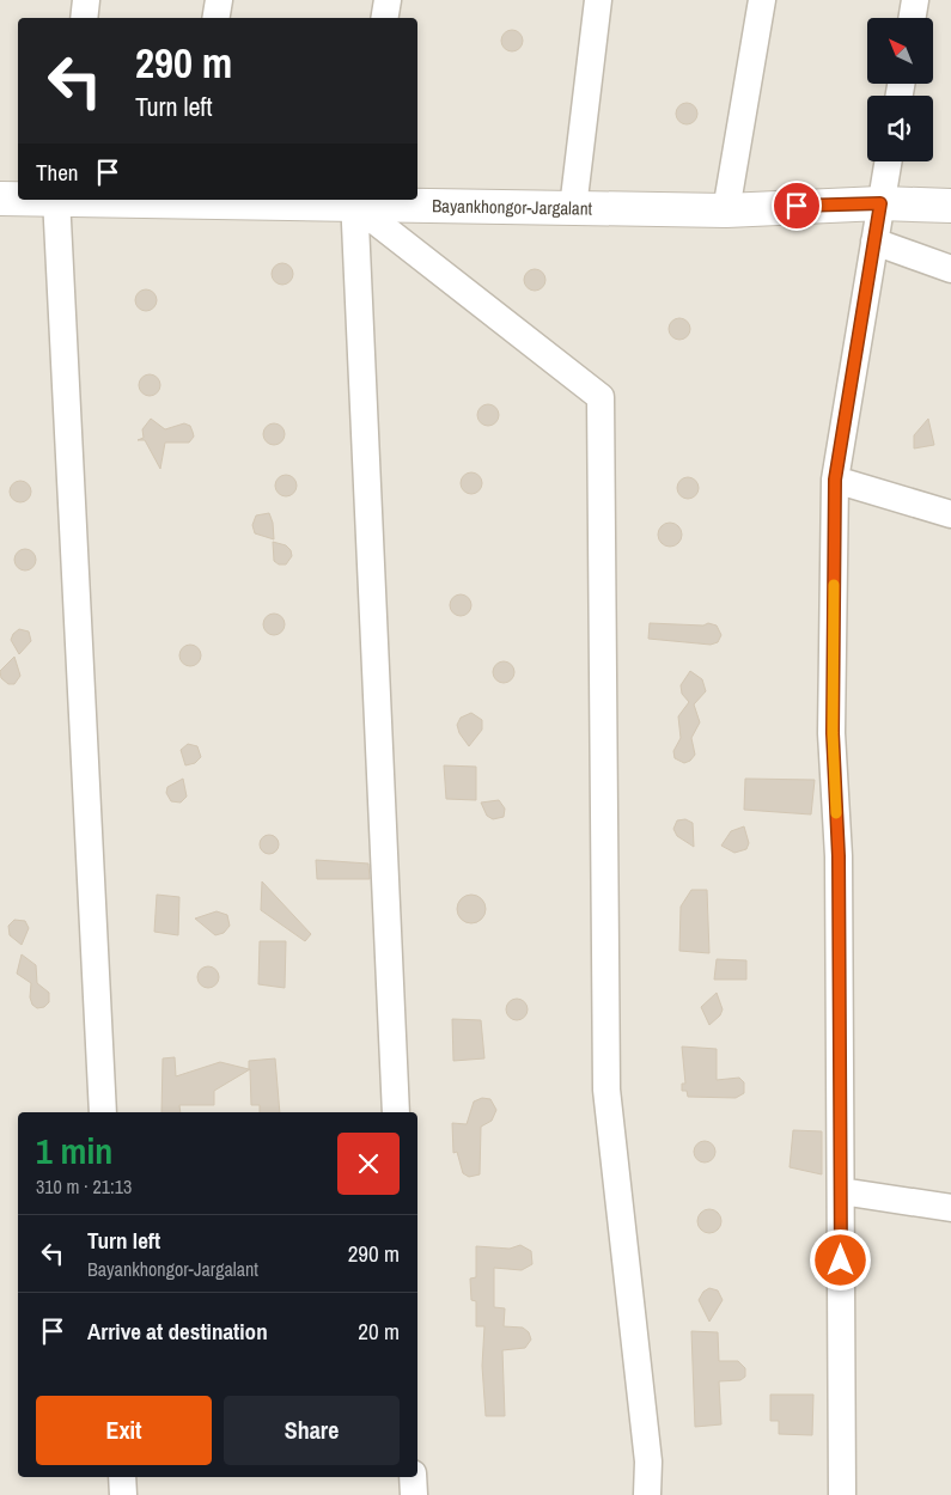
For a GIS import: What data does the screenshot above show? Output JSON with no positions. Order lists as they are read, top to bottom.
{
  "streets": {
    "street": ["Bayankhongor-Jargalant"]
  },
  "north": "top left",
  "page": {
    "turn": ["290 m", "Turn left"],
    "then": "Then",
    "heading": ["1 min", "310 m · 21:13"],
    "list": [
      {
        "name": "Turn left",
        "note": "Bayankhongor-Jargalant",
        "value": "290 m"
      },
      {
        "name": "Arrive at destination",
        "value": "20 m"
      }
    ],
    "buttons": ["Exit", "Share"]
  }
}
